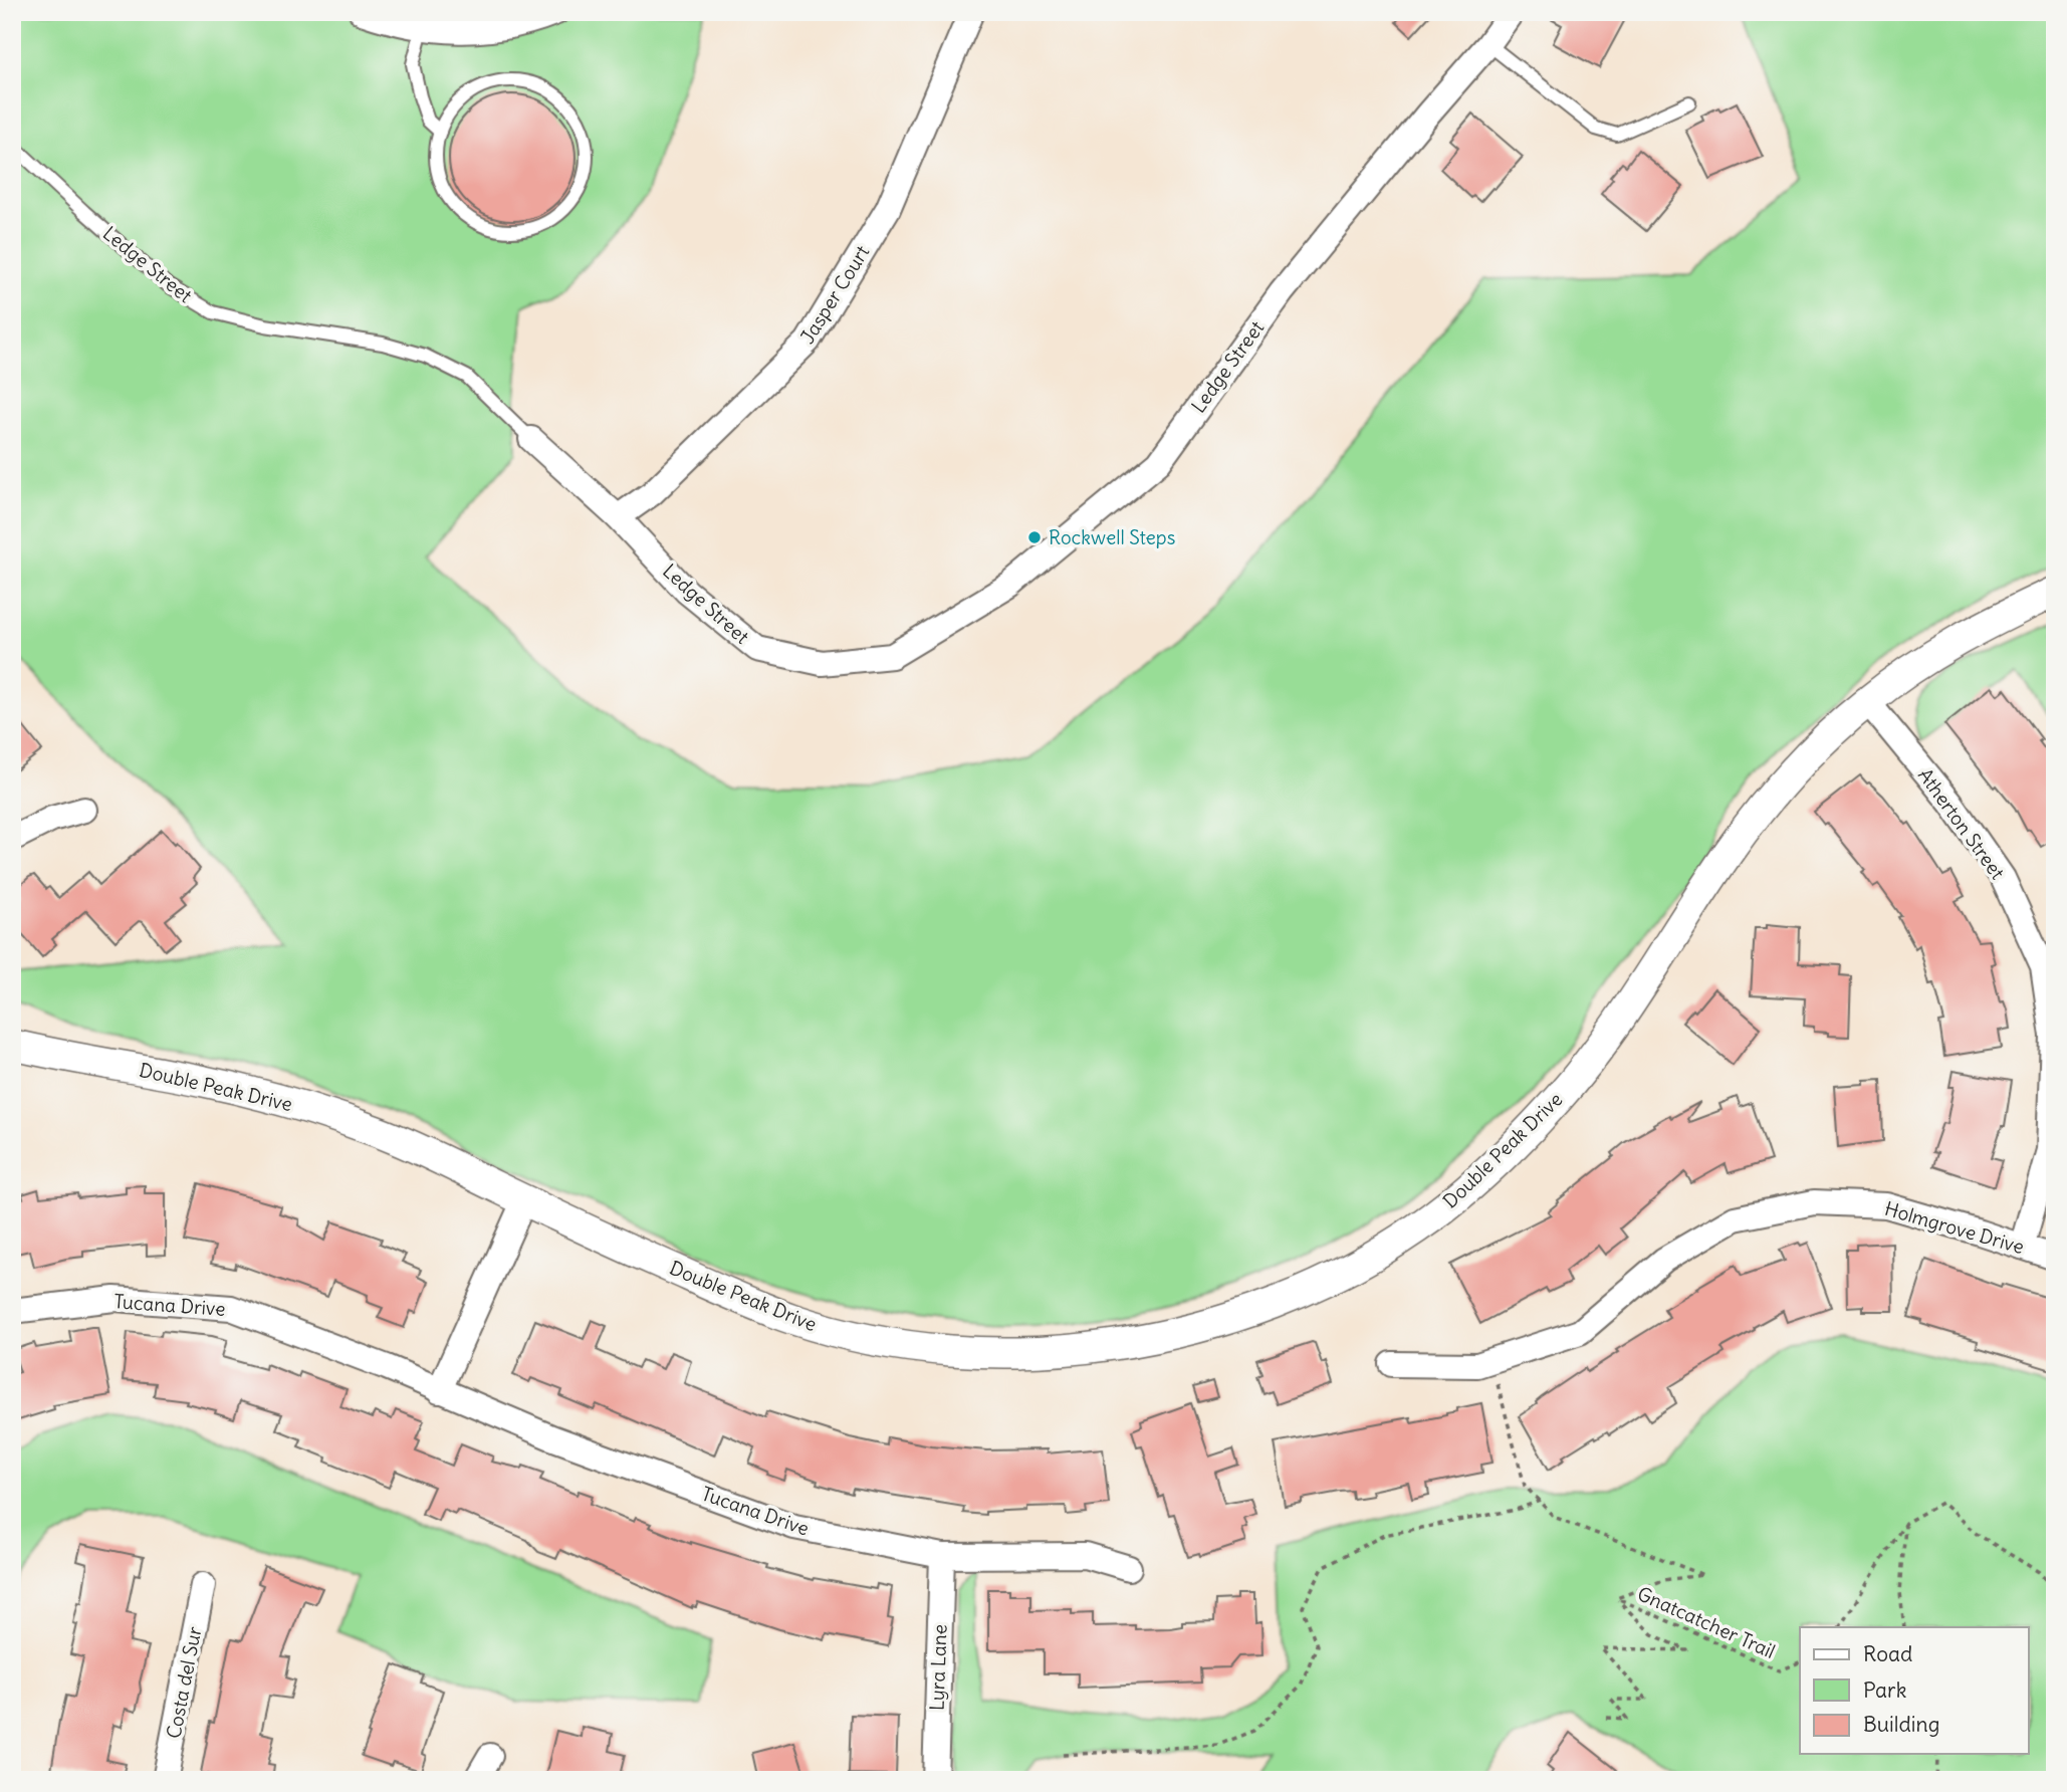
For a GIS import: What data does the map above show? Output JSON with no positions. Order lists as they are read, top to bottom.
{
  "streets": {
    "street": [
      "Ledge Street",
      "Jasper Court",
      "Atherton Street",
      "Double Peak Drive",
      "Holmgrove Drive",
      "Tucana Drive",
      "Lyra Lane",
      "Costa del Sur"
    ],
    "path": ["Gnatcatcher Trail"]
  },
  "crossings": [
    ["Ledge Street", "Jasper Court"],
    ["Atherton Street", "Double Peak Drive"],
    ["Atherton Street", "Holmgrove Drive"],
    ["Tucana Drive", "Lyra Lane"]
  ],
  "places": ["Rockwell Steps"],
  "legend": ["Road", "Park", "Building"]
}
